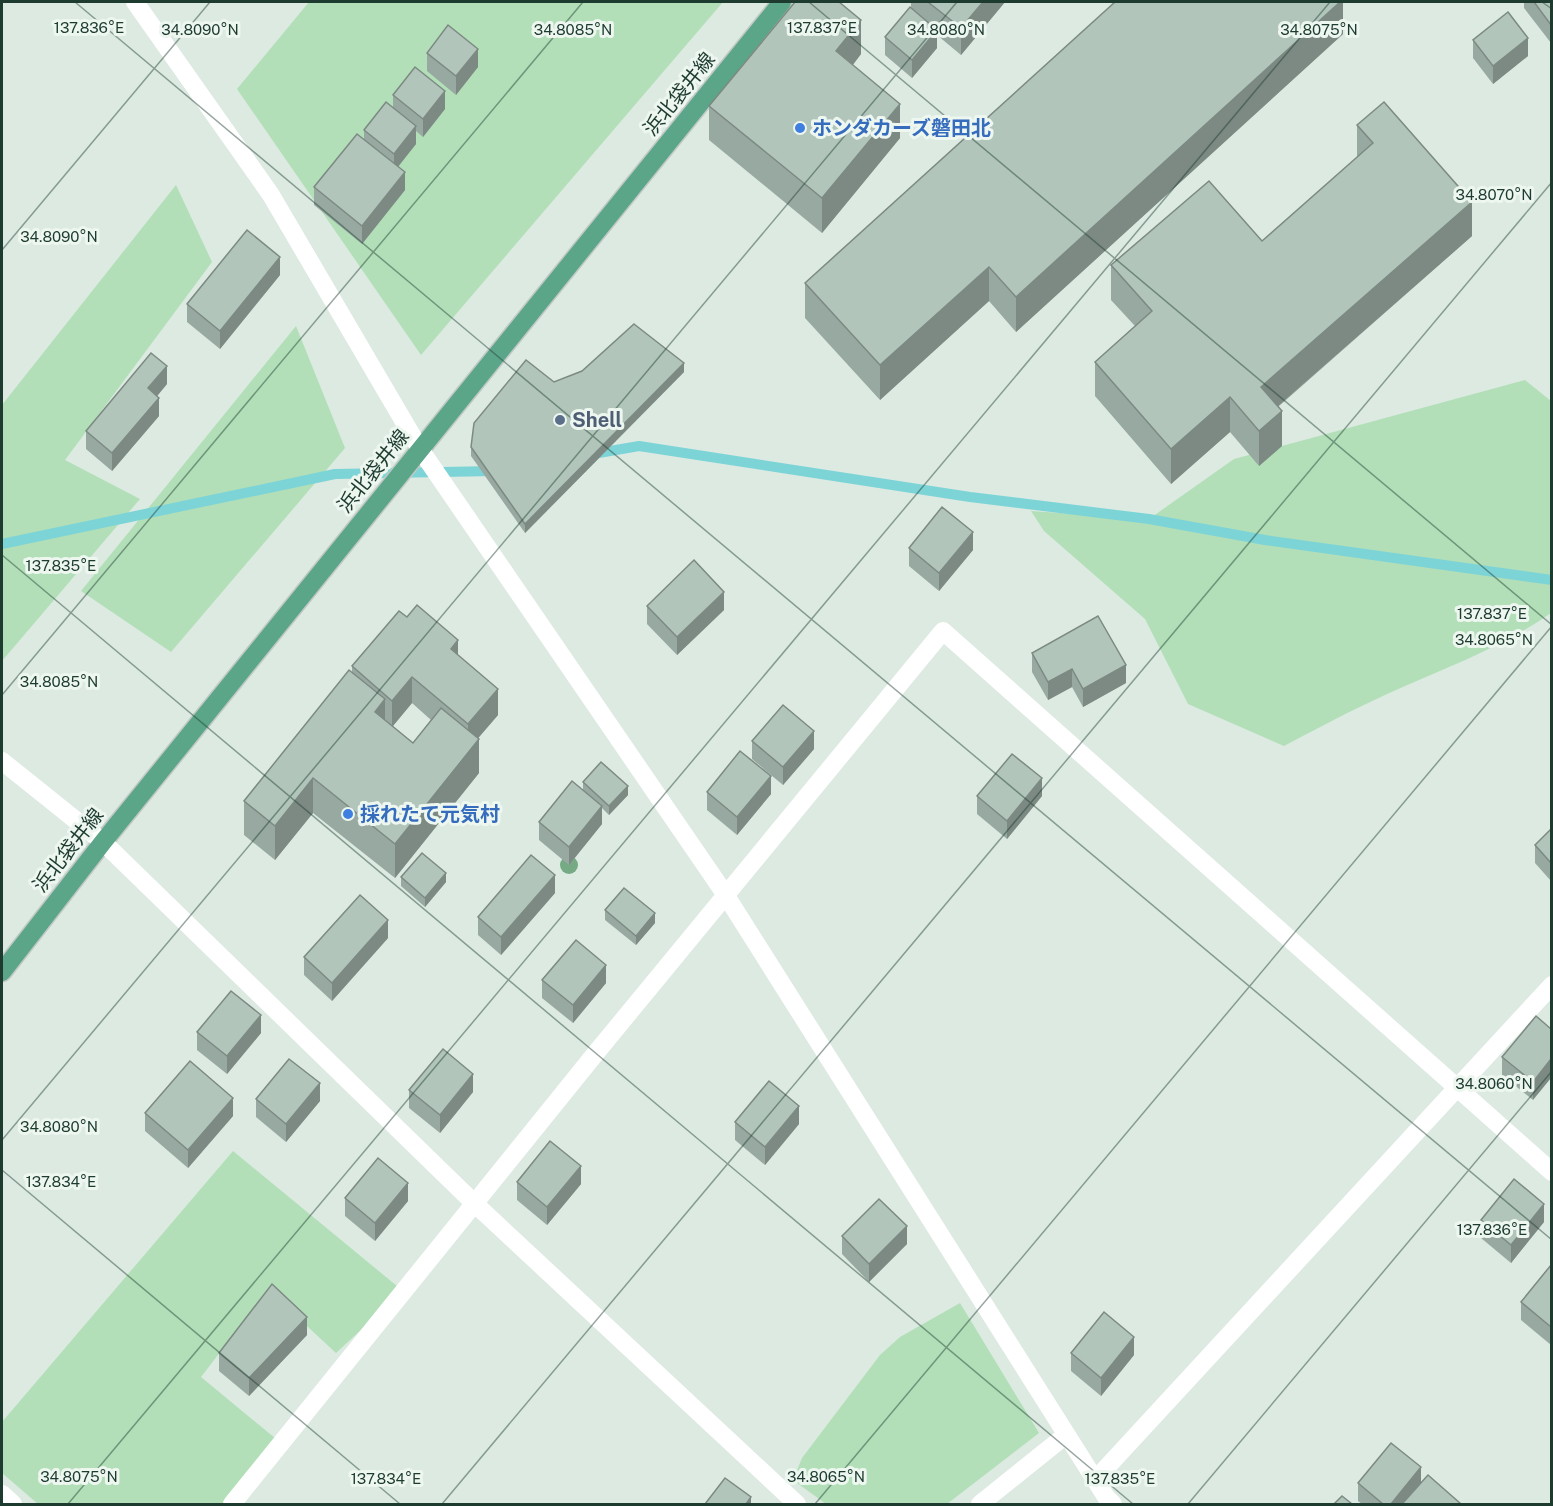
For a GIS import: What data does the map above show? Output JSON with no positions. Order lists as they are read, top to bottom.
{
  "streets": {
    "main road": ["浜北袋井線"]
  },
  "places": ["ホンダカーズ磐田北", "Shell", "採れたて元気村"],
  "coordinates": [
    "137.837°E",
    "137.836°E",
    "34.8090°N",
    "34.8085°N",
    "34.8080°N",
    "34.8075°N",
    "34.8070°N",
    "137.835°E",
    "34.8065°N",
    "34.8060°N",
    "137.834°E"
  ]
}
